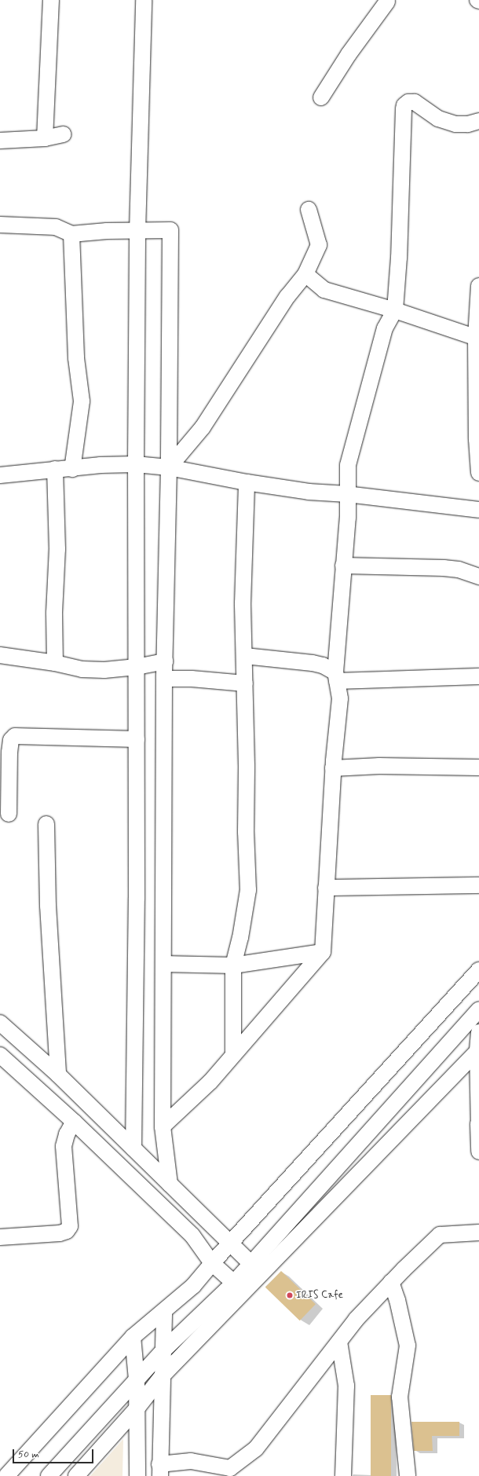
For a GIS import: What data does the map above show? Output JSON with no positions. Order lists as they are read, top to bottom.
{
  "places": ["IRIS Cafe"],
  "scale_bar": "50 m"
}
